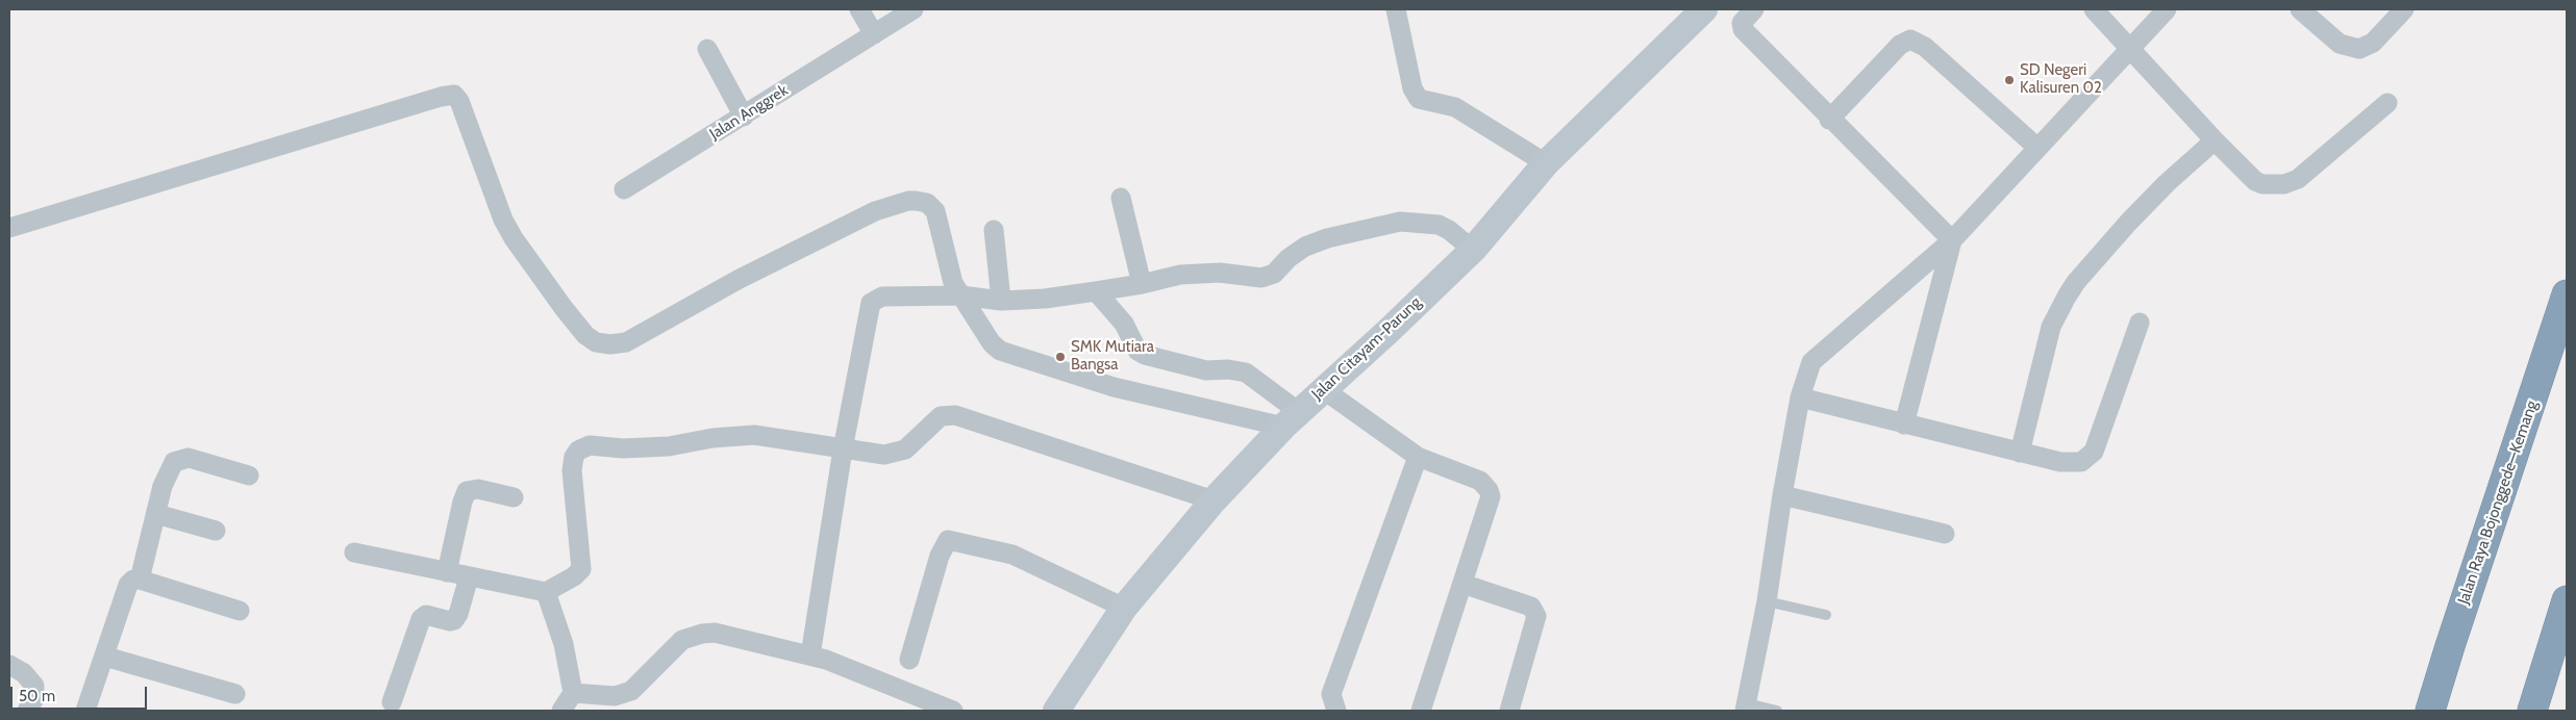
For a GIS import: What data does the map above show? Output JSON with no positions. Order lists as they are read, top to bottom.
{
  "streets": {
    "highway": ["Jalan Raya Bojonggede—Kemang"],
    "main road": ["Jalan Citayam-Parung"],
    "street": ["Jalan Anggrek"]
  },
  "places": ["SD Negeri Kalisuren 02", "SMK Mutiara Bangsa"],
  "scale_bar": "50 m"
}
